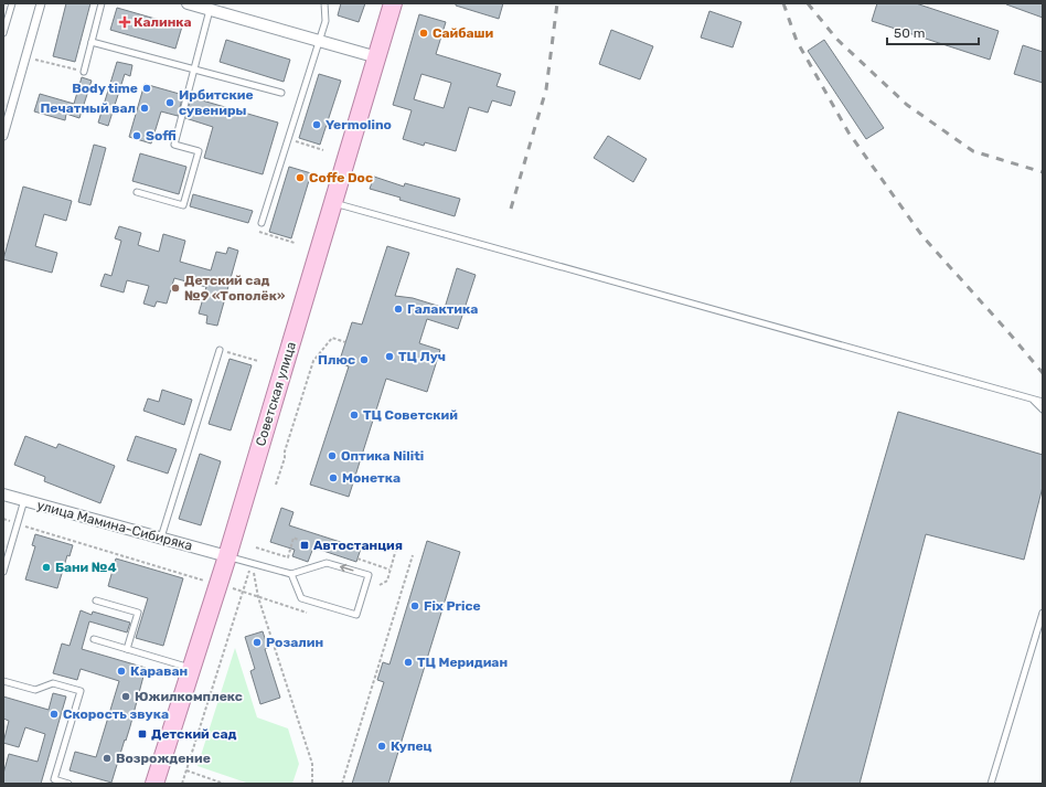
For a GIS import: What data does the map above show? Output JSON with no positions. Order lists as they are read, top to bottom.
{
  "streets": {
    "main road": ["Советская улица"],
    "street": ["улица Мамина-Сибиряка"]
  },
  "crossings": [
    ["Советская улица", "улица Мамина-Сибиряка"]
  ],
  "places": {
    "health": ["Калинка"],
    "other": [
      "Сайбаши",
      "Body time",
      "Ирбитские сувениры",
      "Печатный вал",
      "Yermolino",
      "Soffi",
      "Coffe Doc",
      "Детский сад №9 «Тополёк»",
      "Галактика",
      "ТЦ Луч",
      "Плюс",
      "ТЦ Советский",
      "Оптика Niliti",
      "Монетка",
      "Бани №4",
      "Fix Price",
      "Розалин",
      "ТЦ Меридиан",
      "Караван",
      "Южилкомплекс",
      "Скорость звука",
      "Купец",
      "Возрождение"
    ],
    "transit": ["Автостанция", "Детский сад"]
  },
  "scale_bar": "50 m"
}
